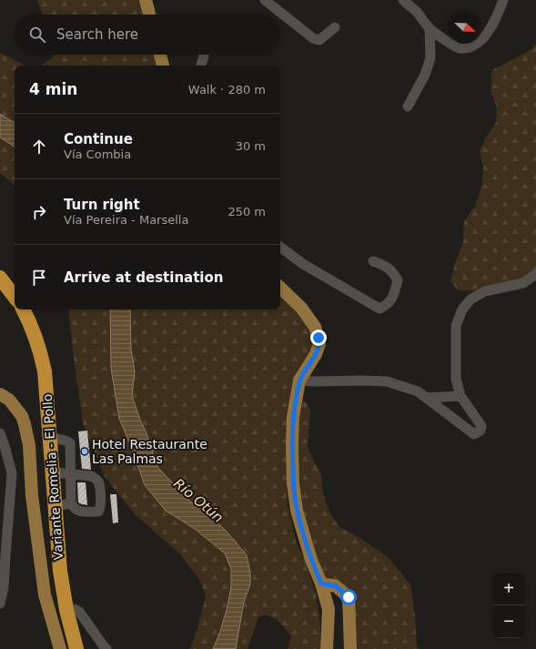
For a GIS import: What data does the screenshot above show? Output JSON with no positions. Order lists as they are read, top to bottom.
{
  "streets": {
    "highway": ["Variante Romelia - El Pollo"]
  },
  "water": ["Río Otún"],
  "places": ["Hotel Restaurante Las Palmas"],
  "north": "bottom right",
  "page": {
    "search": "Search here",
    "heading": ["4 min", "Walk · 280 m"],
    "list": [
      ["Continue", "Vía Combia", "30 m"],
      ["Turn right", "Vía Pereira - Marsella", "250 m"],
      "Arrive at destination"
    ],
    "map_buttons": ["+", "−"]
  }
}
